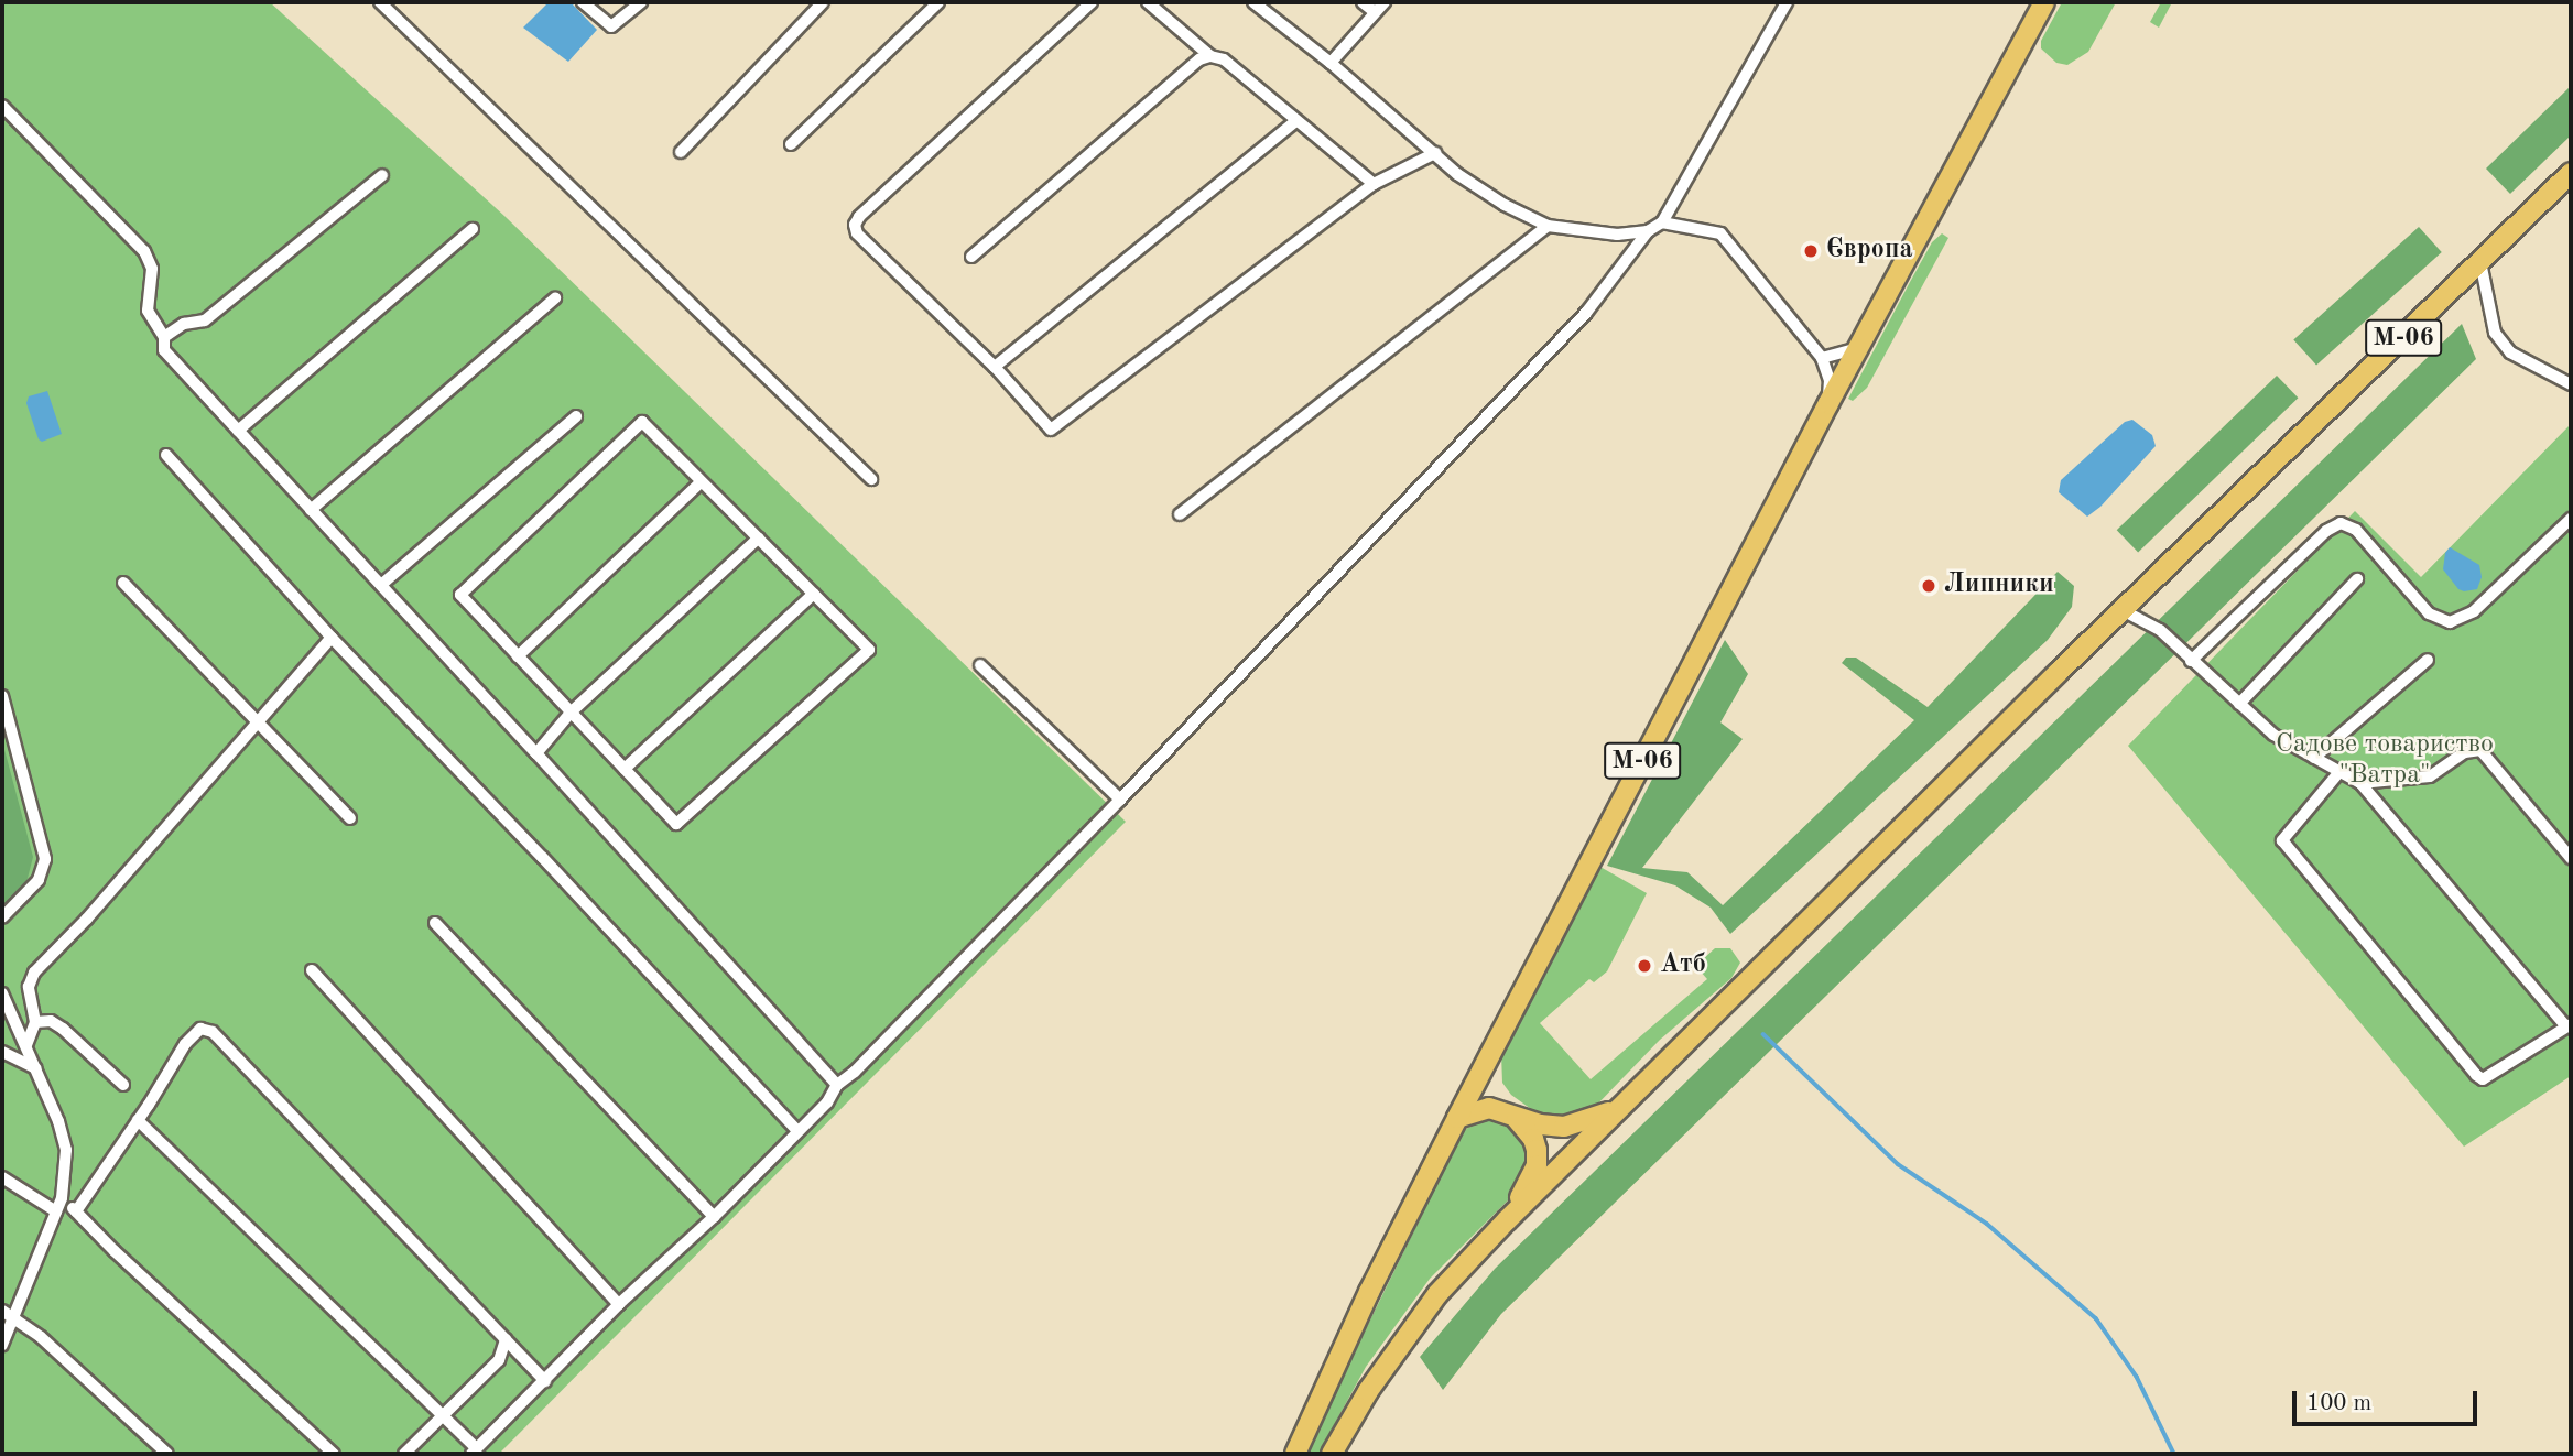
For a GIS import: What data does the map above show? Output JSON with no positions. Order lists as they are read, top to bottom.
{
  "streets": {
    "highway": ["М-06"]
  },
  "parks": ["Садове товариство \"Ватра\""],
  "places": ["Європа", "Липники", "Атб"],
  "scale_bar": "100 m"
}
